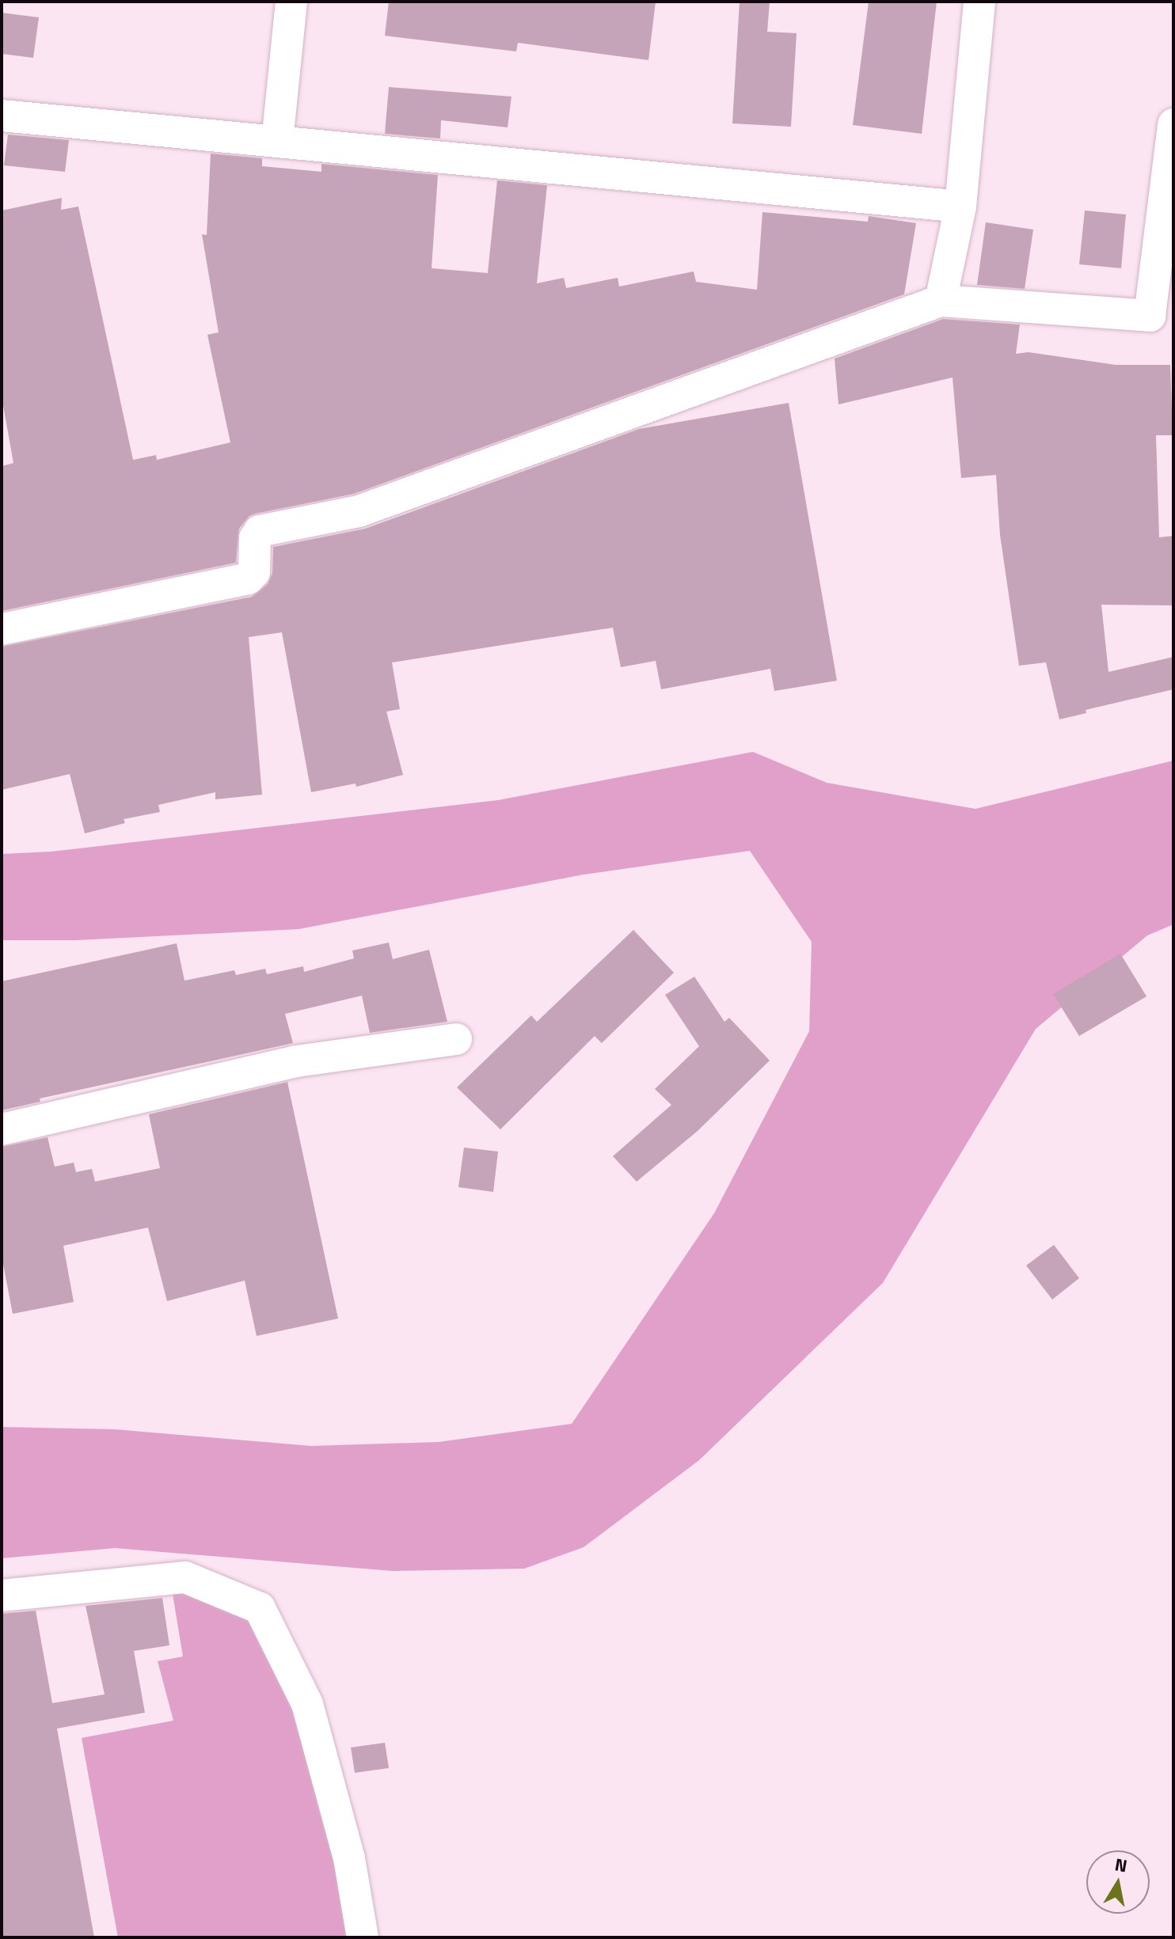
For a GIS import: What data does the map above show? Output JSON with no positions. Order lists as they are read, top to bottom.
{
  "north": "top"
}
